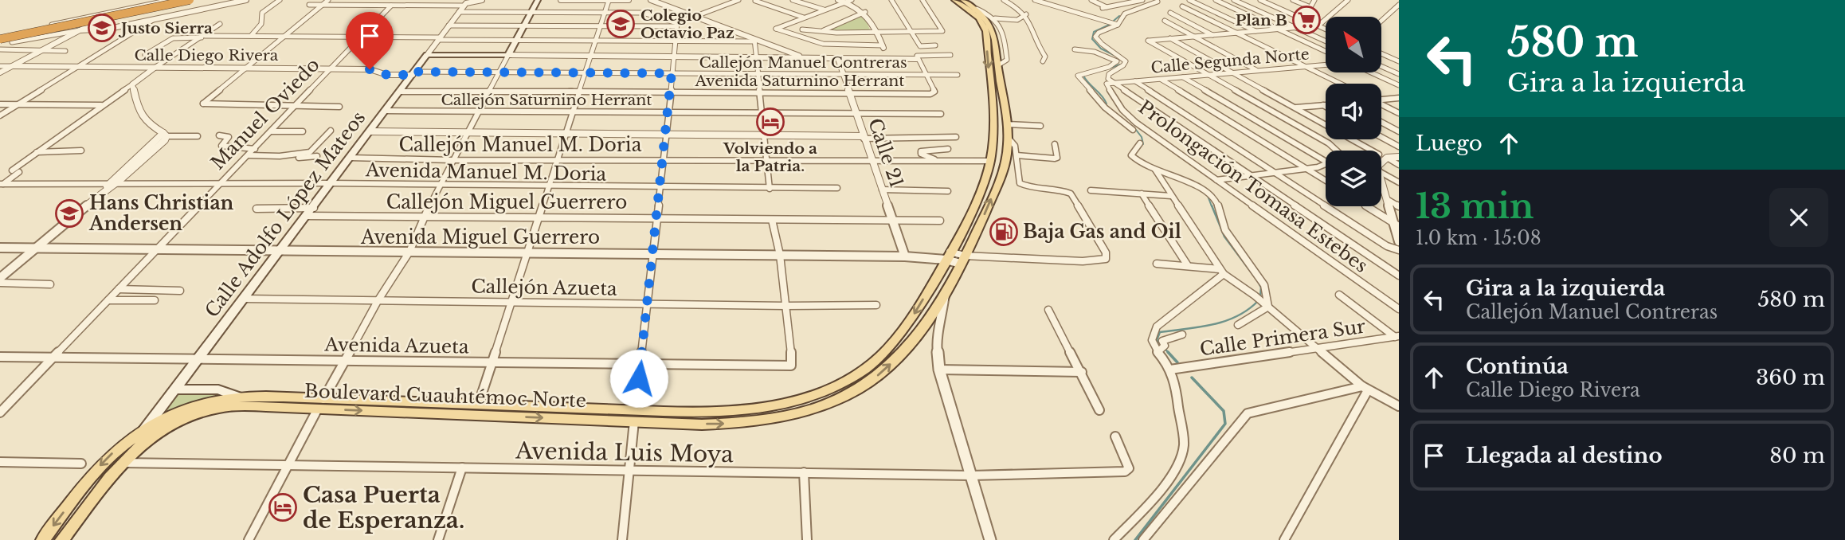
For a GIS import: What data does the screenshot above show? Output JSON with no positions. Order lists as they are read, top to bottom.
{
  "streets": {
    "main road": ["Calle Adolfo López Mateos", "Boulevard Cuauhtémoc Norte"],
    "street": [
      "Calle Diego Rivera",
      "Calle Segunda Norte",
      "Callejón Manuel Contreras",
      "Avenida Saturnino Herrant",
      "Callejón Saturnino Herrant",
      "Manuel Oviedo",
      "Callejón Manuel M. Doria",
      "Calle 21",
      "Avenida Manuel M. Doria",
      "Prolongación Tomasa Estebes",
      "Callejón Miguel Guerrero",
      "Avenida Miguel Guerrero",
      "Callejón Azueta",
      "Calle Primera Sur",
      "Avenida Azueta",
      "Avenida Luis Moya"
    ]
  },
  "crossings": [
    ["Calle Diego Rivera", "Callejón Manuel Contreras"],
    ["Calle Diego Rivera", "Manuel Oviedo"],
    ["Calle Diego Rivera", "Calle Adolfo López Mateos"],
    ["Calle Segunda Norte", "Prolongación Tomasa Estebes"],
    ["Callejón Manuel Contreras", "Avenida Saturnino Herrant"],
    ["Callejón Manuel Contreras", "Calle 21"],
    ["Callejón Manuel Contreras", "Calle Adolfo López Mateos"],
    ["Avenida Saturnino Herrant", "Calle 21"],
    ["Avenida Saturnino Herrant", "Calle Adolfo López Mateos"],
    ["Callejón Saturnino Herrant", "Calle 21"],
    ["Callejón Saturnino Herrant", "Calle Adolfo López Mateos"],
    ["Manuel Oviedo", "Avenida Manuel M. Doria"],
    ["Manuel Oviedo", "Avenida Miguel Guerrero"],
    ["Manuel Oviedo", "Avenida Azueta"],
    ["Callejón Manuel M. Doria", "Calle 21"],
    ["Callejón Manuel M. Doria", "Calle Adolfo López Mateos"],
    ["Callejón Manuel M. Doria", "Boulevard Cuauhtémoc Norte"],
    ["Calle 21", "Callejón Miguel Guerrero"],
    ["Calle 21", "Avenida Miguel Guerrero"],
    ["Avenida Manuel M. Doria", "Calle Adolfo López Mateos"],
    ["Callejón Miguel Guerrero", "Calle Adolfo López Mateos"],
    ["Calle Adolfo López Mateos", "Avenida Miguel Guerrero"],
    ["Calle Adolfo López Mateos", "Callejón Azueta"],
    ["Calle Adolfo López Mateos", "Avenida Azueta"],
    ["Calle Adolfo López Mateos", "Boulevard Cuauhtémoc Norte"],
    ["Avenida Miguel Guerrero", "Boulevard Cuauhtémoc Norte"],
    ["Callejón Azueta", "Avenida Azueta"],
    ["Boulevard Cuauhtémoc Norte", "Avenida Luis Moya"]
  ],
  "places": {
    "supermarket": ["Plan B"],
    "school or university": ["Colegio Octavio Paz", "Justo Sierra", "Hans Christian Andersen"],
    "hotel": ["Volviendo a la Patria.", "Casa Puerta de Esperanza."],
    "fuel station": ["Baja Gas and Oil"]
  },
  "north": "top left",
  "page": {
    "turn": ["580 m", "Gira a la izquierda"],
    "then": "Luego",
    "heading": ["13 min", "1.0 km · 15:08"],
    "list": [
      {
        "name": "Gira a la izquierda",
        "note": "Callejón Manuel Contreras",
        "value": "580 m"
      },
      {
        "name": "Continúa",
        "note": "Calle Diego Rivera",
        "value": "360 m"
      },
      {
        "name": "Llegada al destino",
        "value": "80 m"
      }
    ]
  }
}
